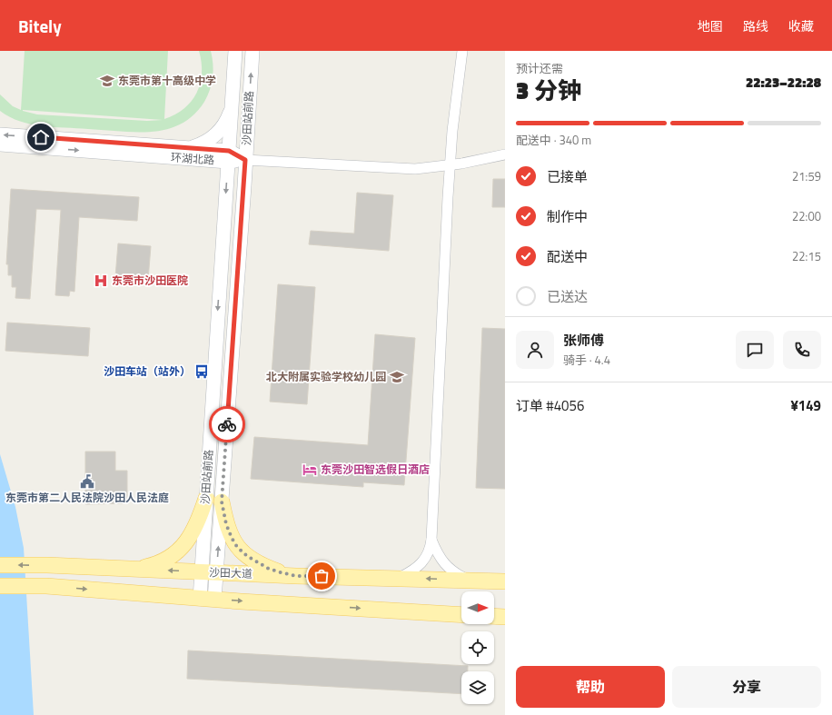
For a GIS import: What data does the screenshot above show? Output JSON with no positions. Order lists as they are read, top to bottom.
{
  "streets": {
    "main road": ["沙田大道"],
    "street": ["沙田站前路", "环湖北路"]
  },
  "crossings": [
    ["沙田站前路", "环湖北路"],
    ["沙田站前路", "沙田大道"]
  ],
  "places": {
    "school or university": ["东莞市第十高级中学", "北大附属实验学校幼儿园"],
    "hospital": ["东莞市沙田医院"],
    "bus stop": ["沙田车站（站外）"],
    "hotel": ["东莞沙田智选假日酒店"],
    "public building": ["东莞市第二人民法院沙田人民法庭"]
  },
  "north": "right",
  "page": {
    "header": "Bitely",
    "nav": ["地图", "路线", "收藏"],
    "heading": ["3 分钟", "预计还需", "22:23–22:28"],
    "panel": [
      "张师傅",
      "骑手 · 4.4",
      "订单 #4056",
      "¥149"
    ],
    "bar": "配送中 · 340 m",
    "list": [
      ["已接单", "21:59"],
      ["制作中", "22:00"],
      ["配送中", "22:15"],
      "已送达"
    ],
    "buttons": ["帮助", "分享"]
  }
}
